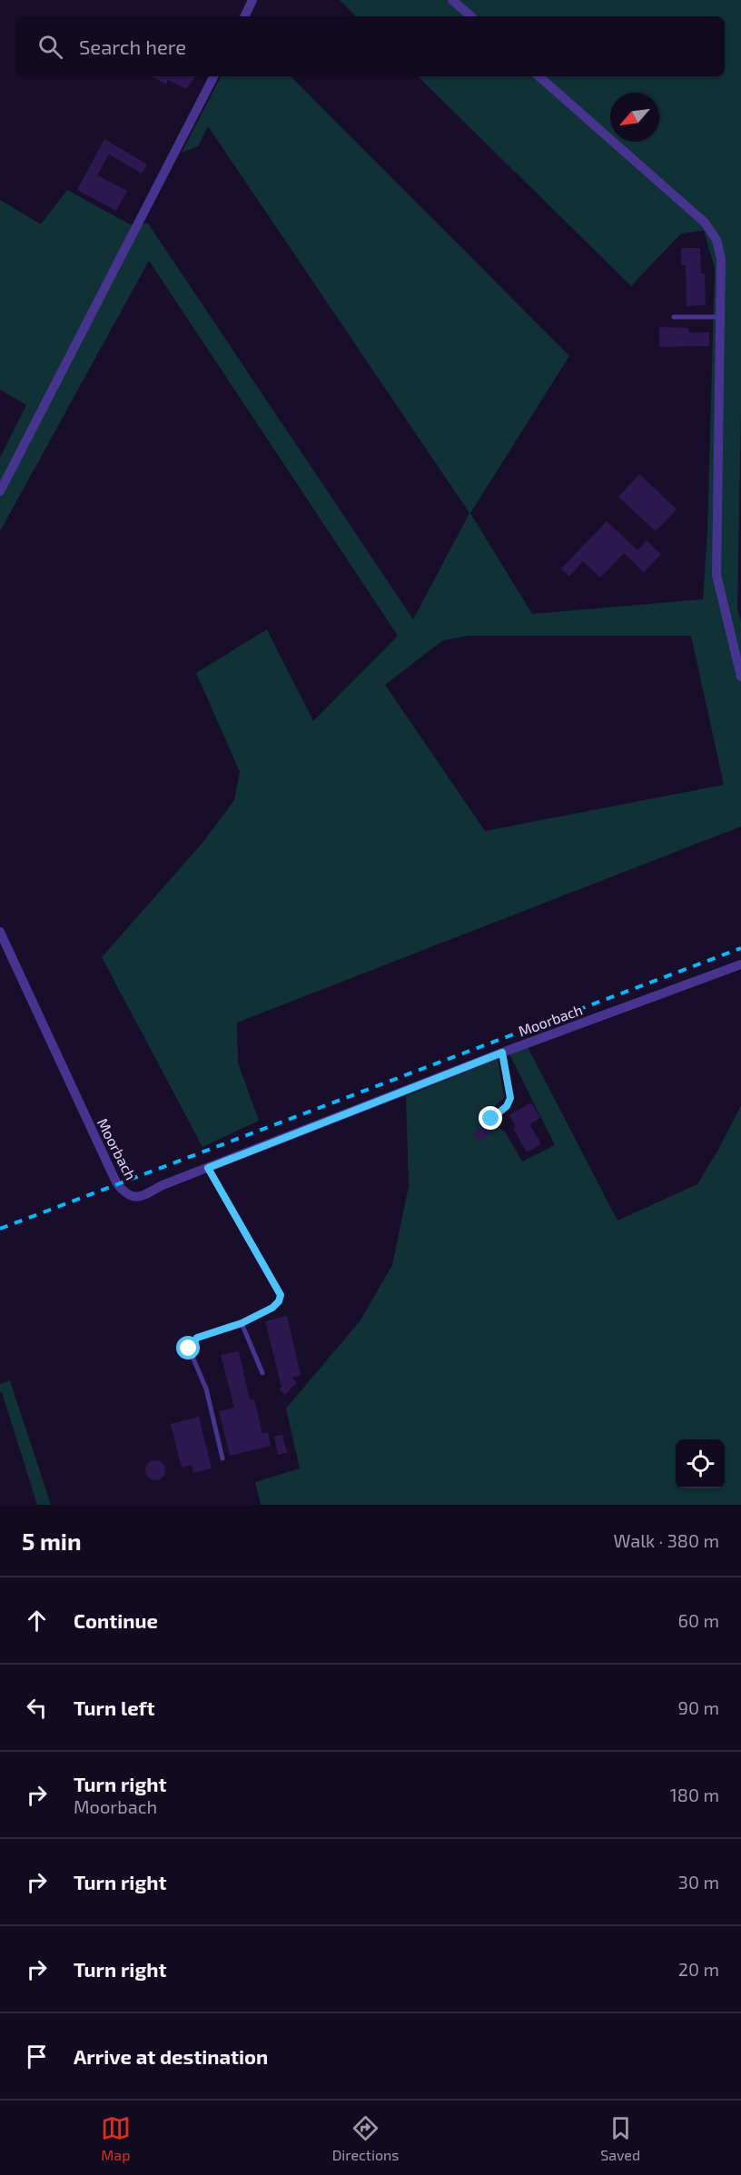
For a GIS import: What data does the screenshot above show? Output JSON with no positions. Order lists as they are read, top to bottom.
{
  "streets": {
    "street": ["Moorbach"]
  },
  "north": "bottom left",
  "page": {
    "search": "Search here",
    "heading": ["5 min", "Walk · 380 m"],
    "list": [
      ["Continue", "60 m"],
      ["Turn left", "90 m"],
      ["Turn right", "Moorbach", "180 m"],
      ["Turn right", "30 m"],
      ["Turn right", "20 m"],
      "Arrive at destination"
    ],
    "nav": ["Map", "Directions", "Saved"]
  }
}
